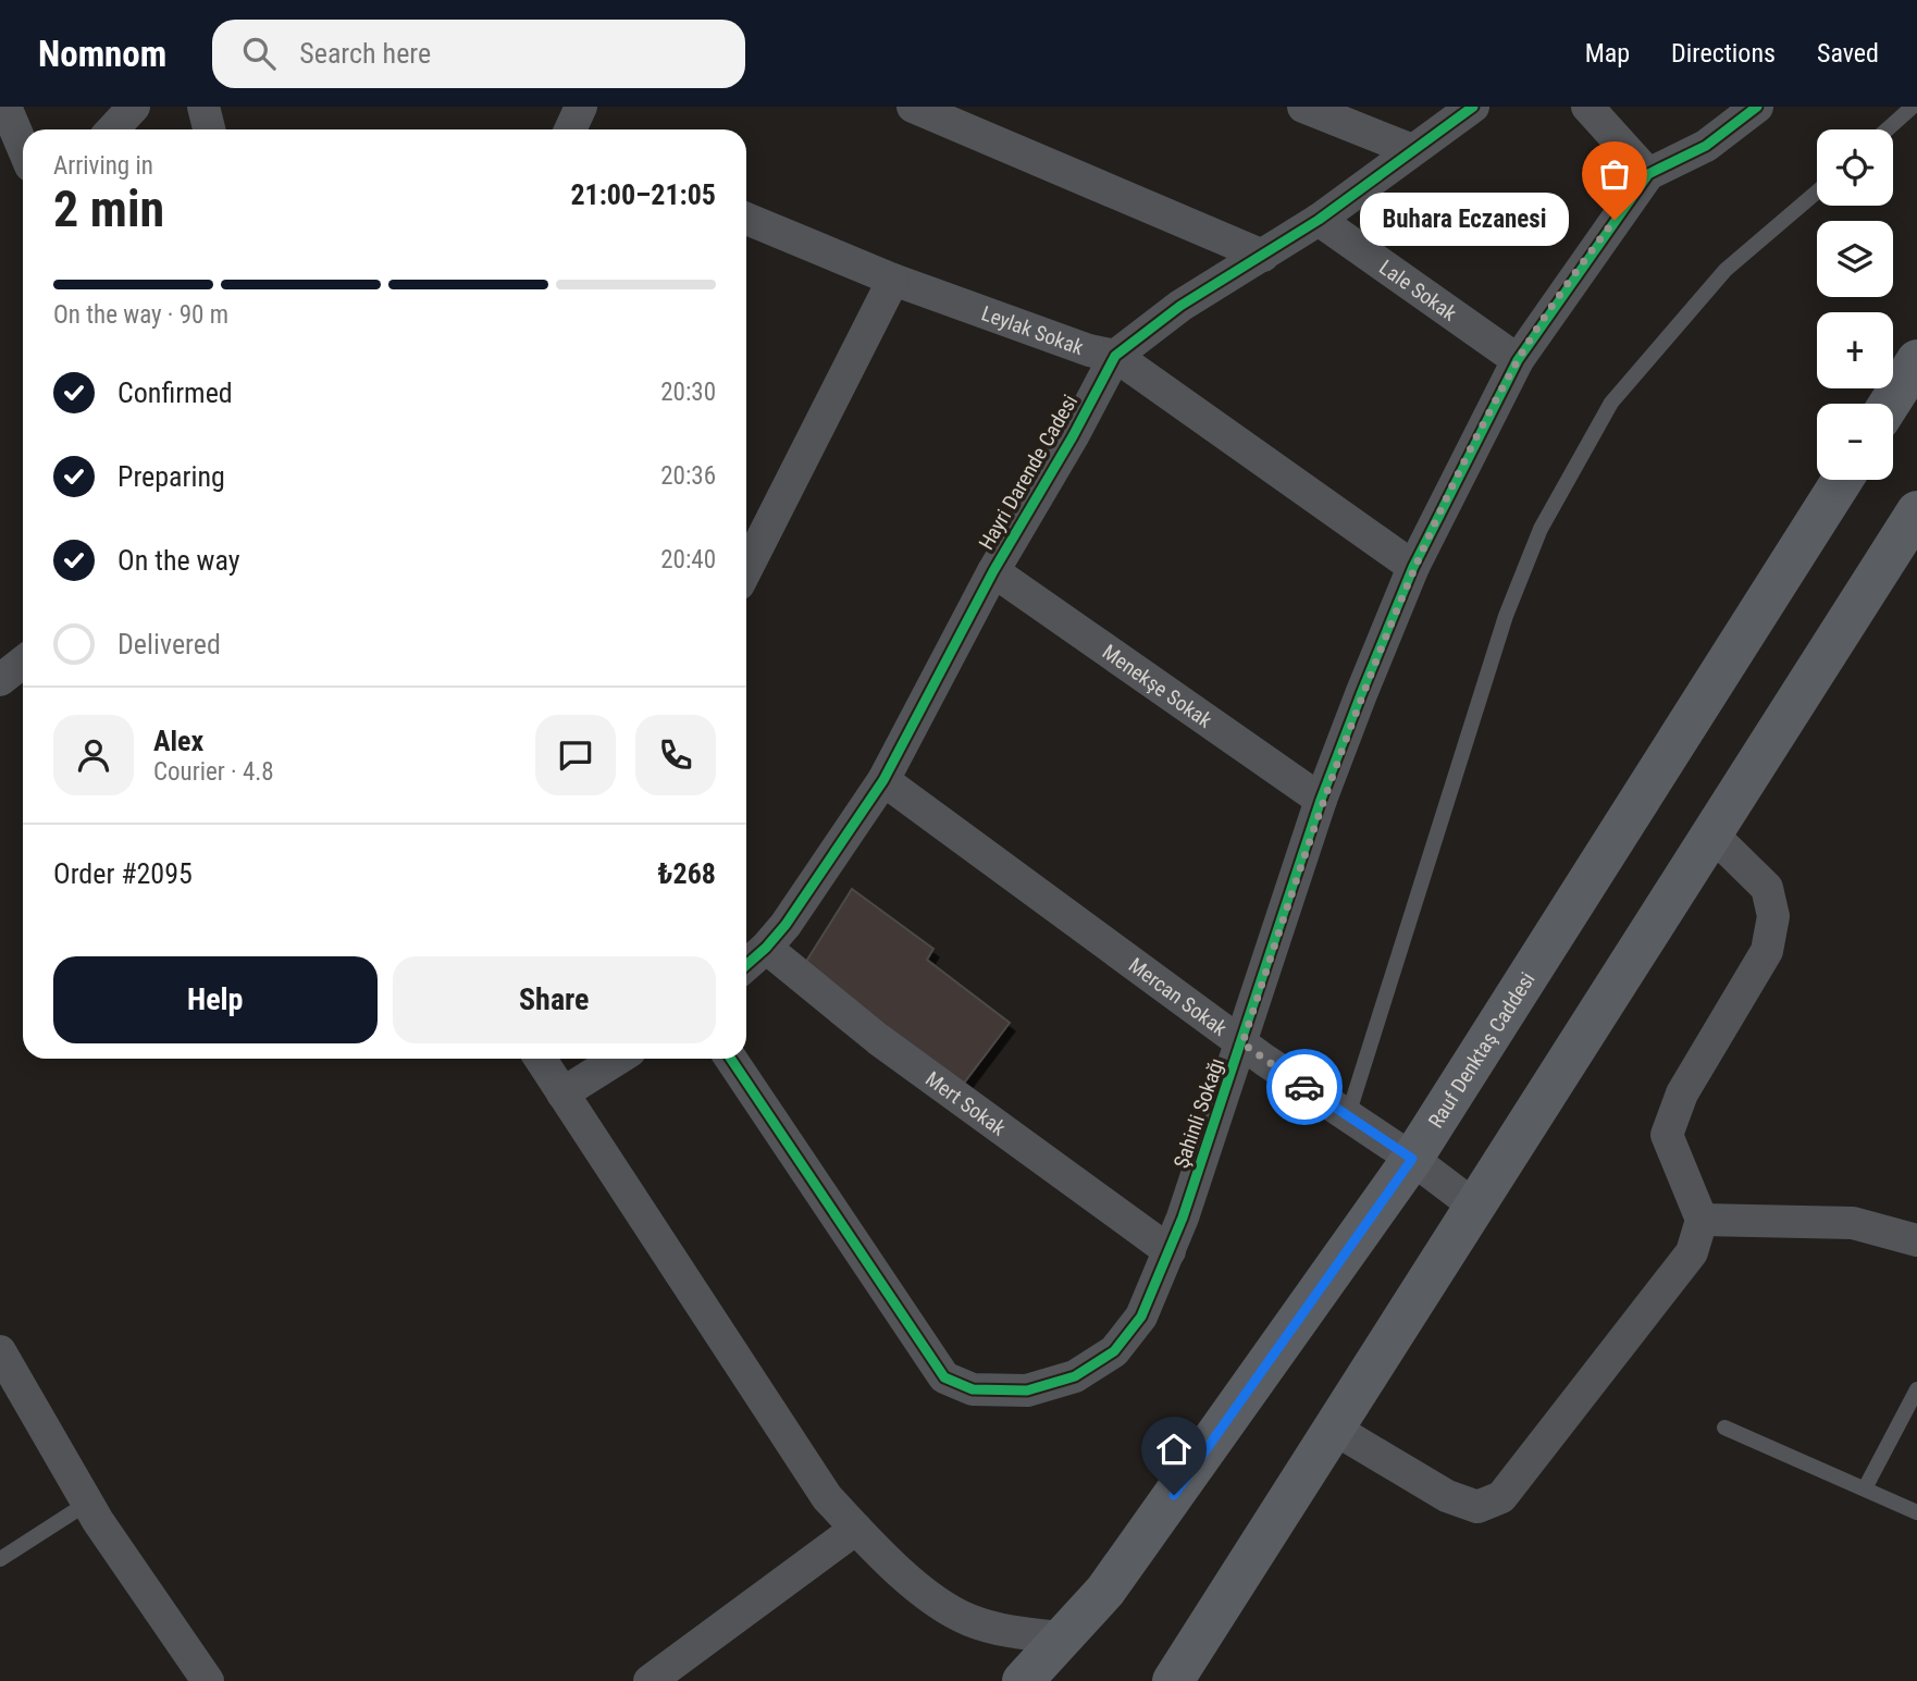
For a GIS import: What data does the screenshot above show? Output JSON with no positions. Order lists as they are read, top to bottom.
{
  "streets": {
    "main road": ["Rauf Denktaş Caddesi"],
    "street": [
      "Lale Sokak",
      "Leylak Sokak",
      "Hayri Darende Cadesi",
      "Menekşe Sokak",
      "Mercan Sokak",
      "Mert Sokak",
      "Şahinli Sokağı"
    ]
  },
  "crossings": [
    ["Lale Sokak", "Hayri Darende Cadesi"],
    ["Lale Sokak", "Şahinli Sokağı"],
    ["Leylak Sokak", "Hayri Darende Cadesi"],
    ["Leylak Sokak", "Şahinli Sokağı"],
    ["Hayri Darende Cadesi", "Menekşe Sokak"],
    ["Hayri Darende Cadesi", "Mercan Sokak"],
    ["Hayri Darende Cadesi", "Mert Sokak"],
    ["Menekşe Sokak", "Şahinli Sokağı"],
    ["Mercan Sokak", "Rauf Denktaş Caddesi"],
    ["Mercan Sokak", "Şahinli Sokağı"],
    ["Mert Sokak", "Şahinli Sokağı"]
  ],
  "places": ["Buhara Eczanesi"],
  "page": {
    "header": "Nomnom",
    "search": "Search here",
    "nav": ["Map", "Directions", "Saved"],
    "map_buttons": ["+", "−"],
    "heading": ["2 min", "Arriving in", "21:00–21:05"],
    "panel": [
      "Alex",
      "Courier · 4.8",
      "Order #2095",
      "₺268"
    ],
    "bubble": "Buhara Eczanesi",
    "bar": "On the way · 90 m",
    "list": [
      ["Confirmed", "20:30"],
      ["Preparing", "20:36"],
      ["On the way", "20:40"],
      "Delivered"
    ],
    "buttons": ["Help", "Share"]
  }
}
